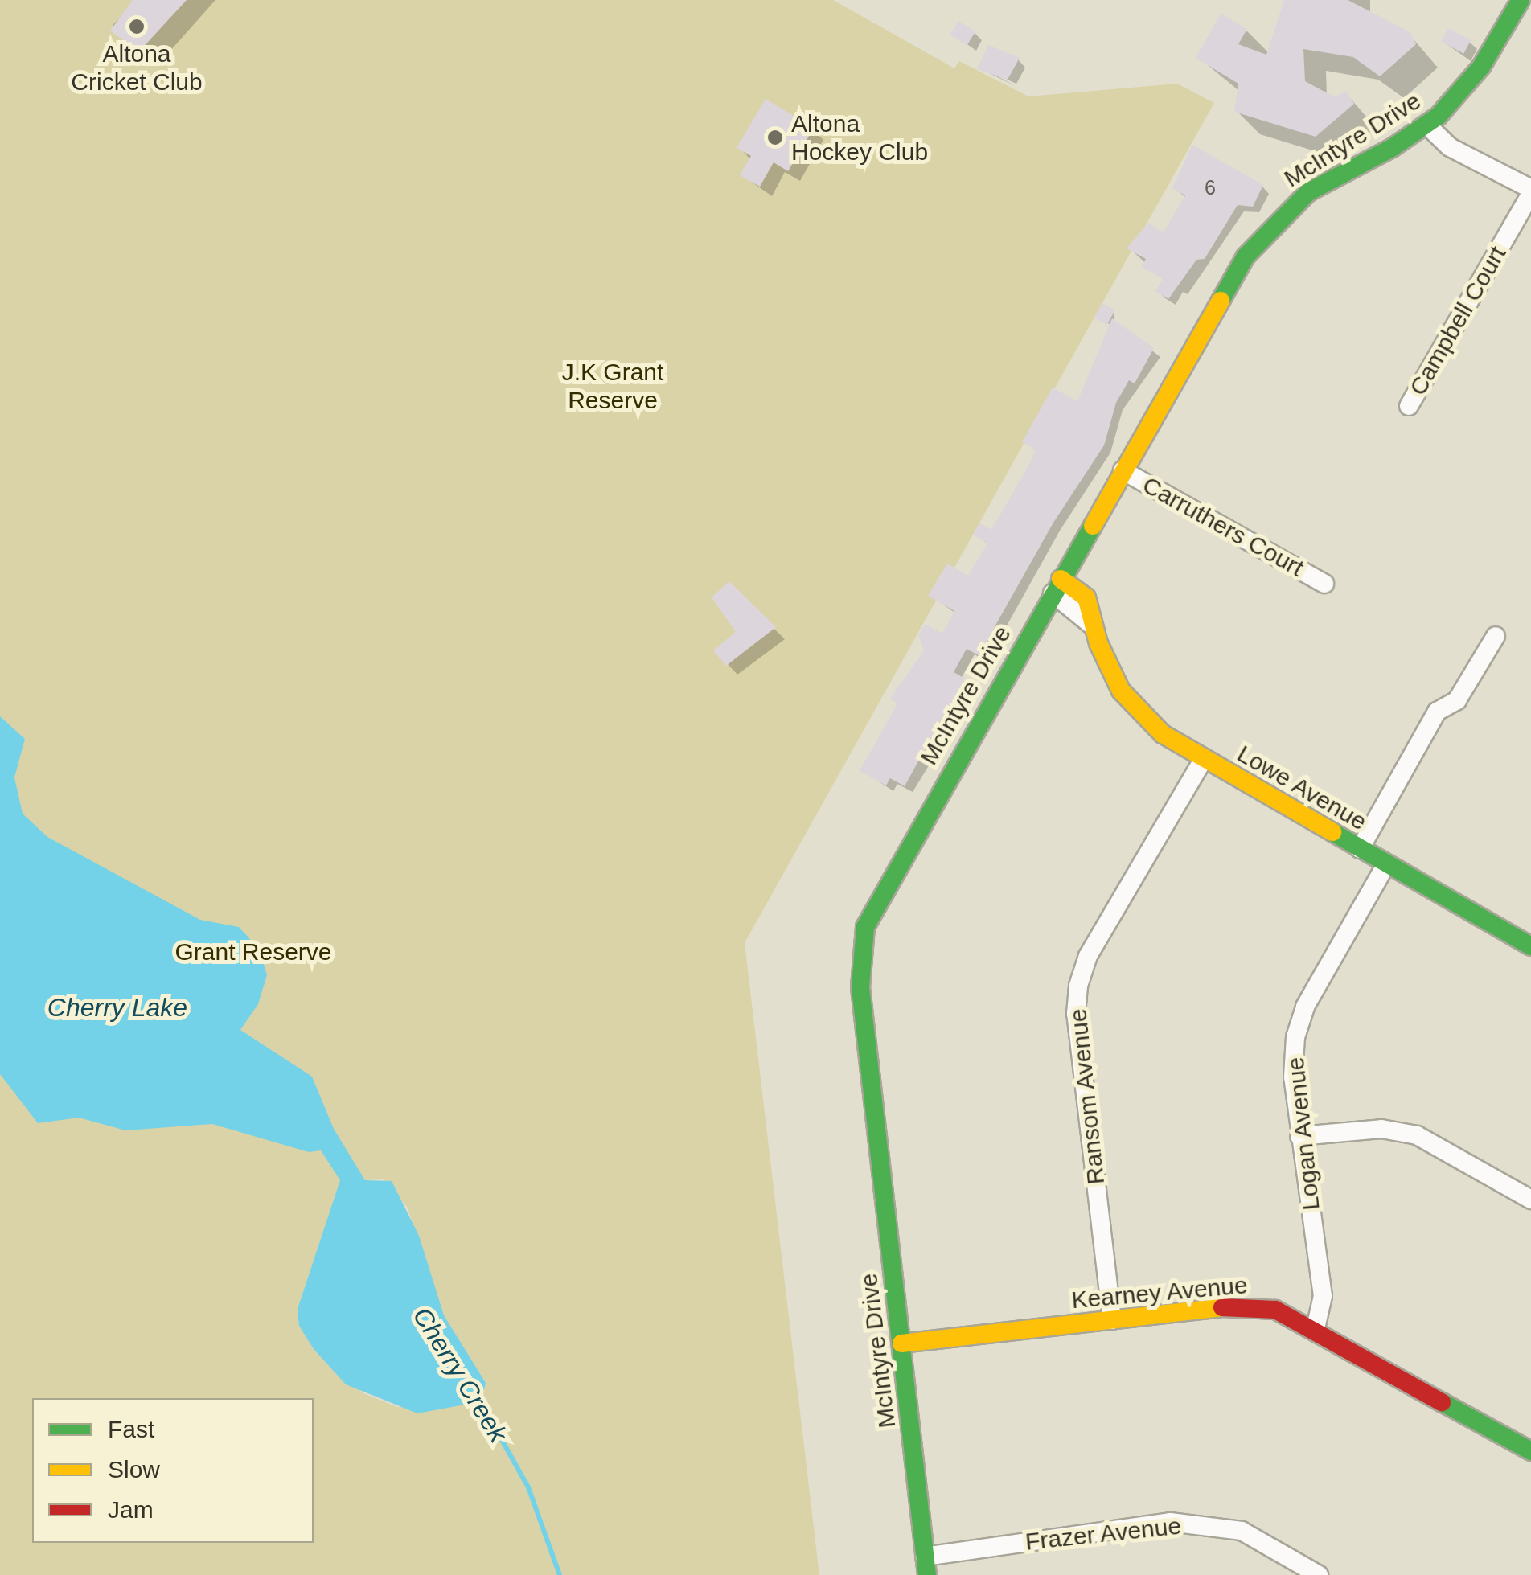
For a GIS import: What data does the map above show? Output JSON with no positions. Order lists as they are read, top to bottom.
{
  "streets": {
    "street": [
      "McIntyre Drive",
      "Campbell Court",
      "Carruthers Court",
      "Lowe Avenue",
      "Ransom Avenue",
      "Logan Avenue",
      "Kearney Avenue",
      "Frazer Avenue"
    ]
  },
  "crossings": [
    ["McIntyre Drive", "Carruthers Court"],
    ["McIntyre Drive", "Lowe Avenue"],
    ["McIntyre Drive", "Kearney Avenue"],
    ["McIntyre Drive", "Frazer Avenue"],
    ["Lowe Avenue", "Ransom Avenue"],
    ["Lowe Avenue", "Logan Avenue"],
    ["Ransom Avenue", "Kearney Avenue"],
    ["Logan Avenue", "Kearney Avenue"]
  ],
  "water": ["Cherry Lake", "Cherry Creek"],
  "parks": ["J.K Grant Reserve", "Grant Reserve"],
  "places": ["Altona Cricket Club", "Altona Hockey Club"],
  "house_numbers": ["6"],
  "legend": ["Fast", "Slow", "Jam"]
}
